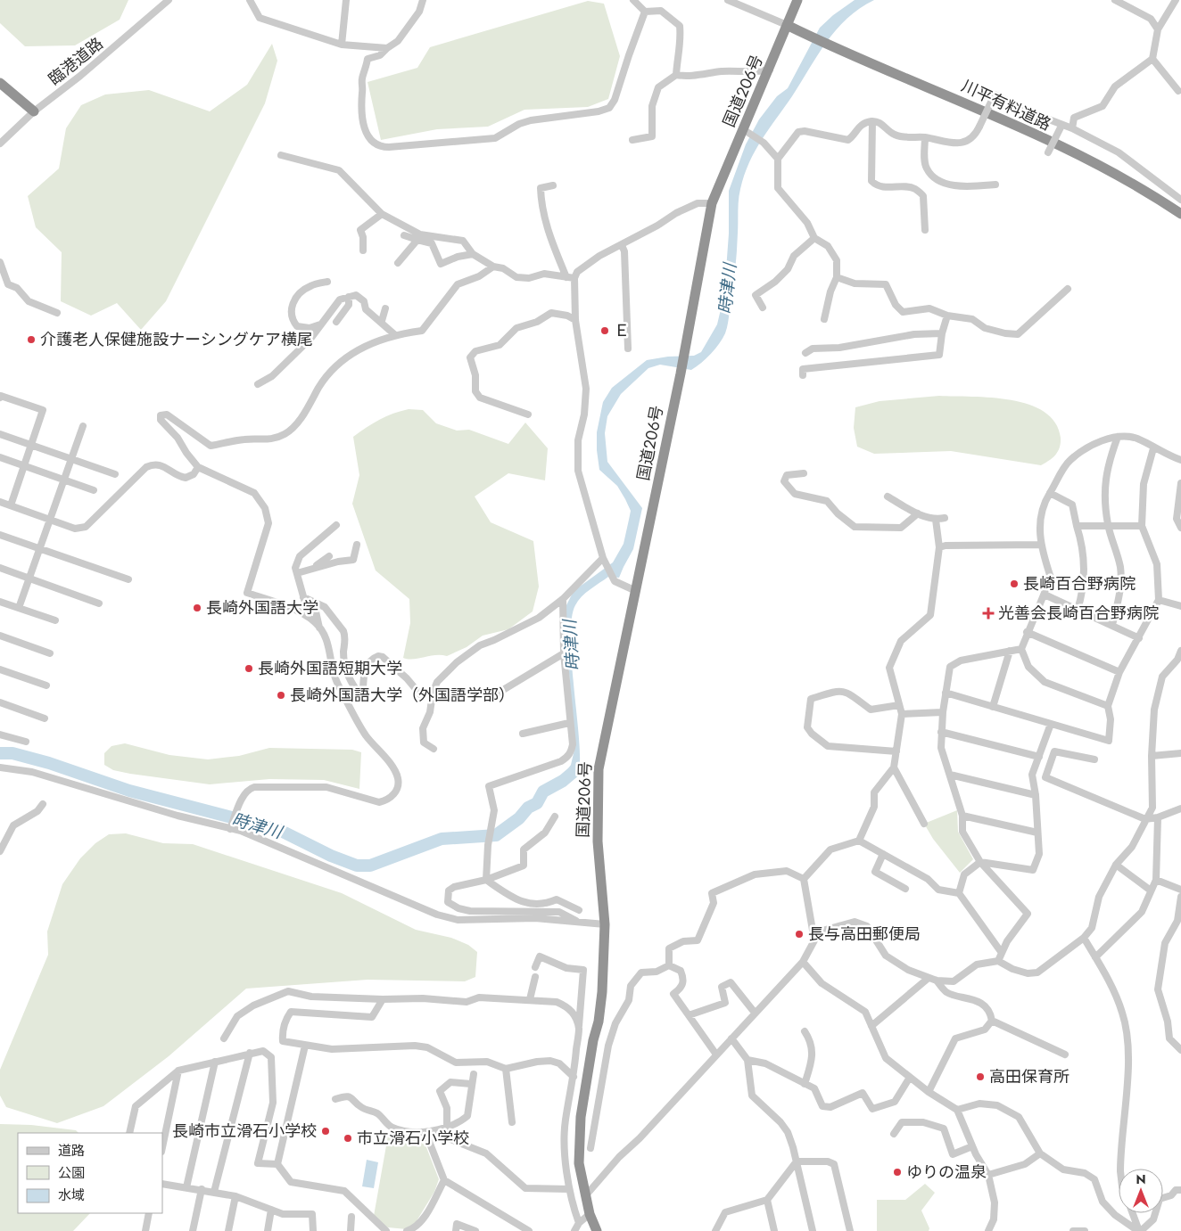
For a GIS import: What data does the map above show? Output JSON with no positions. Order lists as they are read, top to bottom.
{
  "streets": {
    "highway": ["国道206号", "川平有料道路"],
    "street": ["臨港道路"]
  },
  "crossings": [
    ["国道206号", "川平有料道路"]
  ],
  "water": ["時津川"],
  "places": {
    "other": [
      "Ｅ",
      "介護老人保健施設ナーシングケア横尾",
      "長崎百合野病院",
      "長崎外国語大学",
      "長崎外国語短期大学",
      "長崎外国語大学（外国語学部）",
      "長与高田郵便局",
      "高田保育所",
      "長崎市立滑石小学校",
      "市立滑石小学校",
      "ゆりの温泉"
    ],
    "health": ["光善会長崎百合野病院"]
  },
  "legend": ["道路", "公園", "水域"],
  "north": "top"
}
